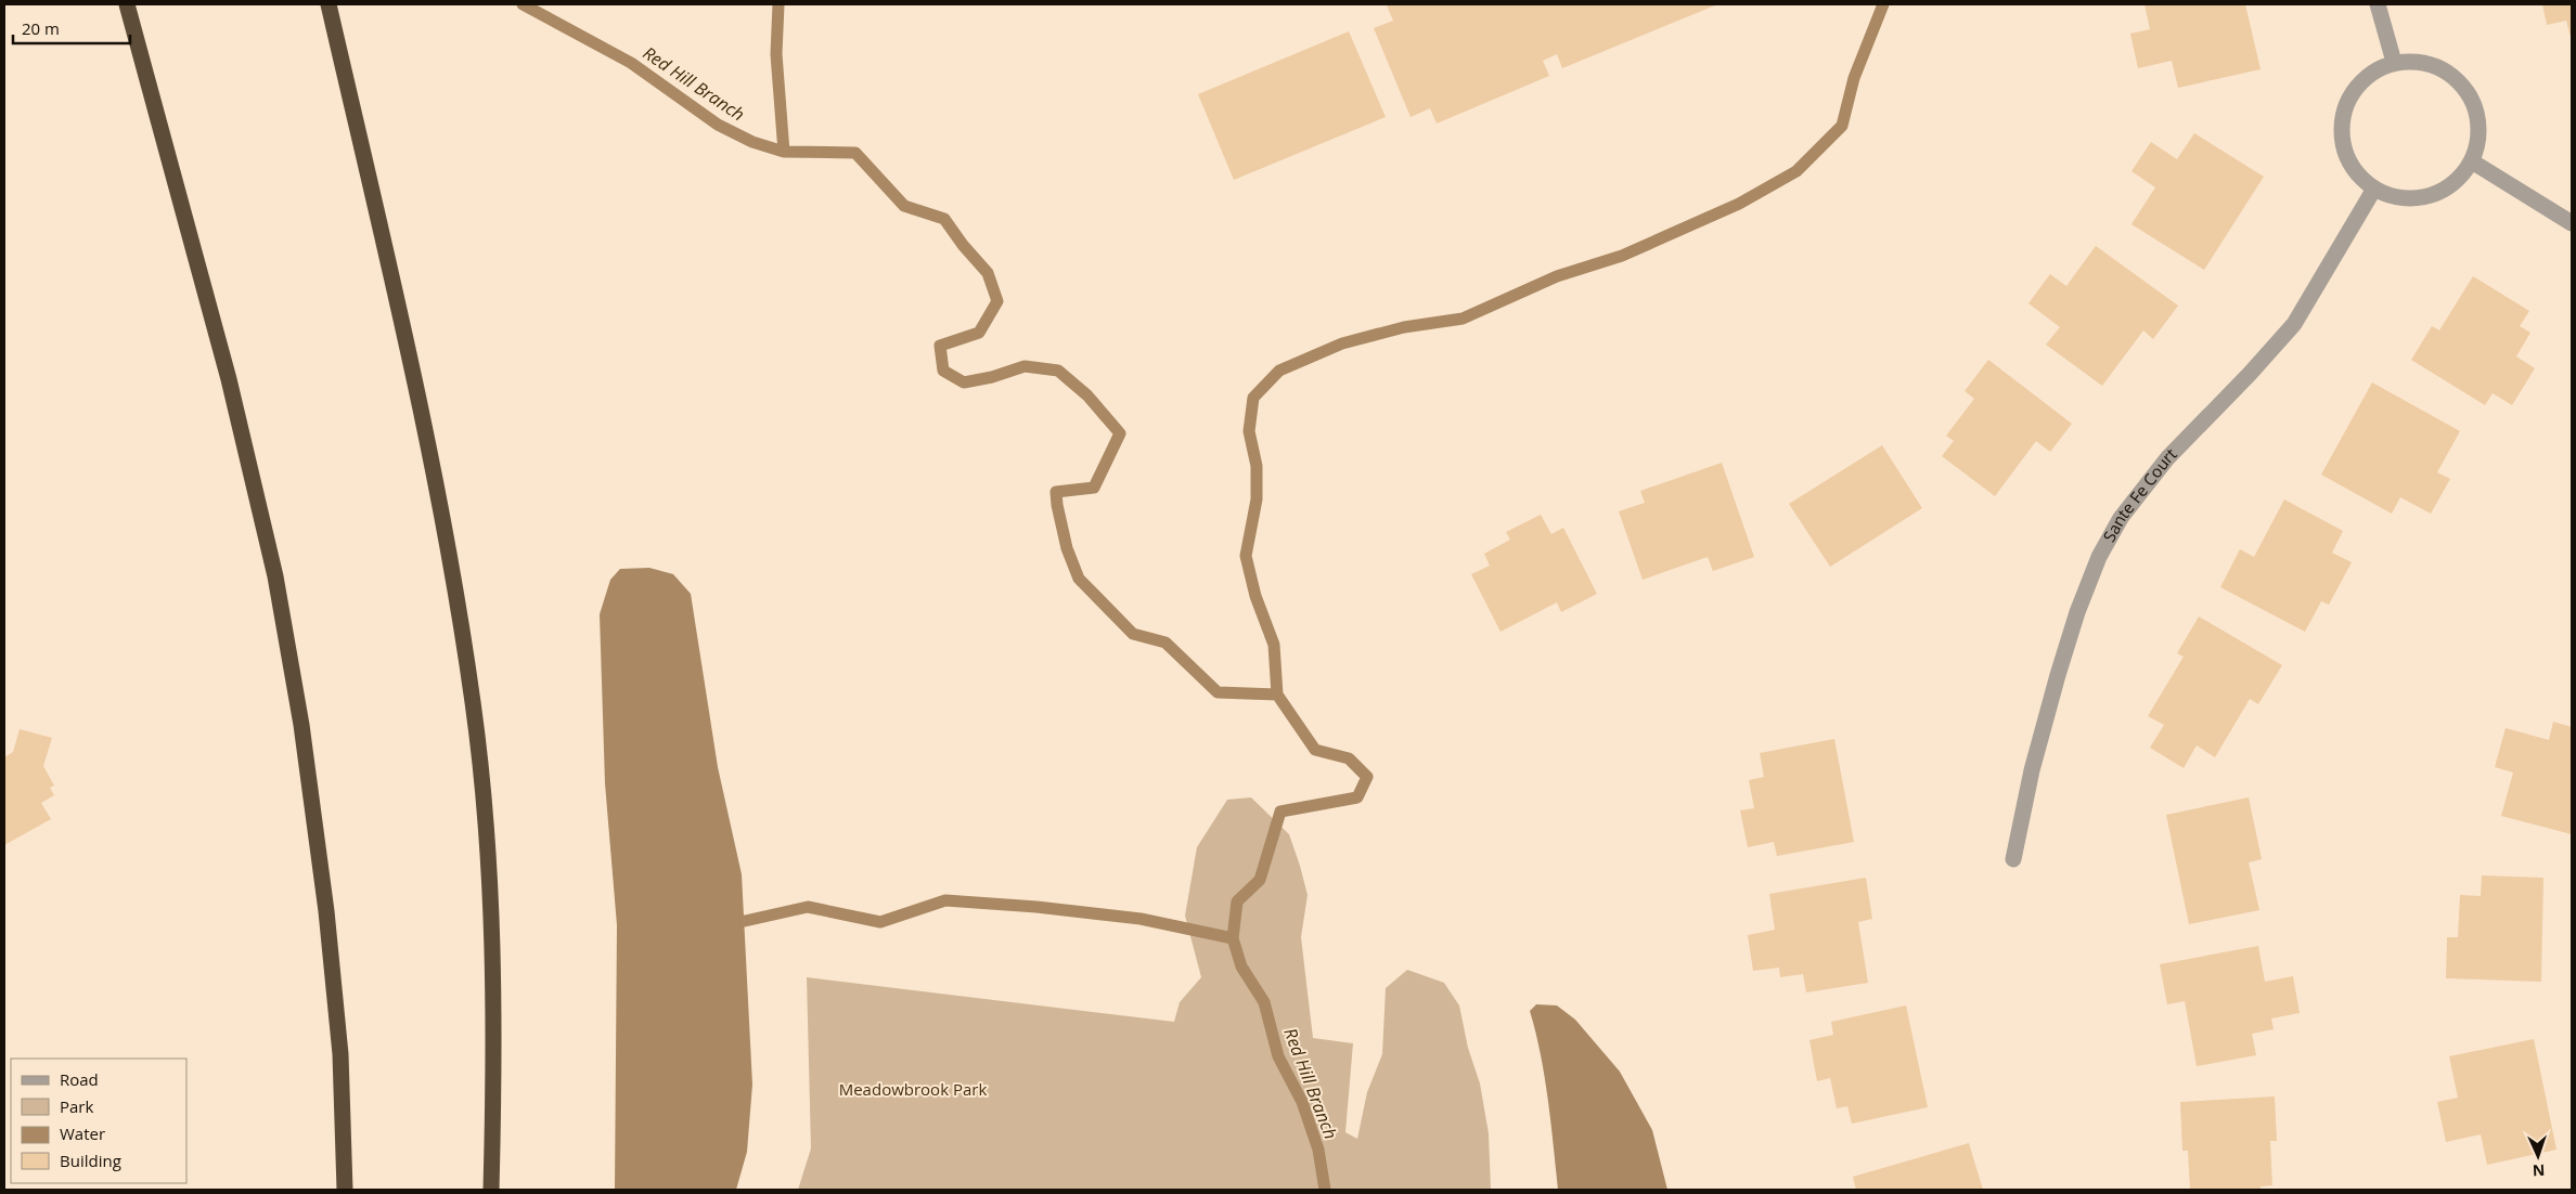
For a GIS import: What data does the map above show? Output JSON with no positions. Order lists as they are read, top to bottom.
{
  "streets": {
    "street": ["Sante Fe Court"]
  },
  "water": ["Red Hill Branch"],
  "parks": ["Meadowbrook Park"],
  "legend": [
    "Road",
    "Park",
    "Water",
    "Building"
  ],
  "scale_bar": "20 m",
  "north": "bottom"
}
